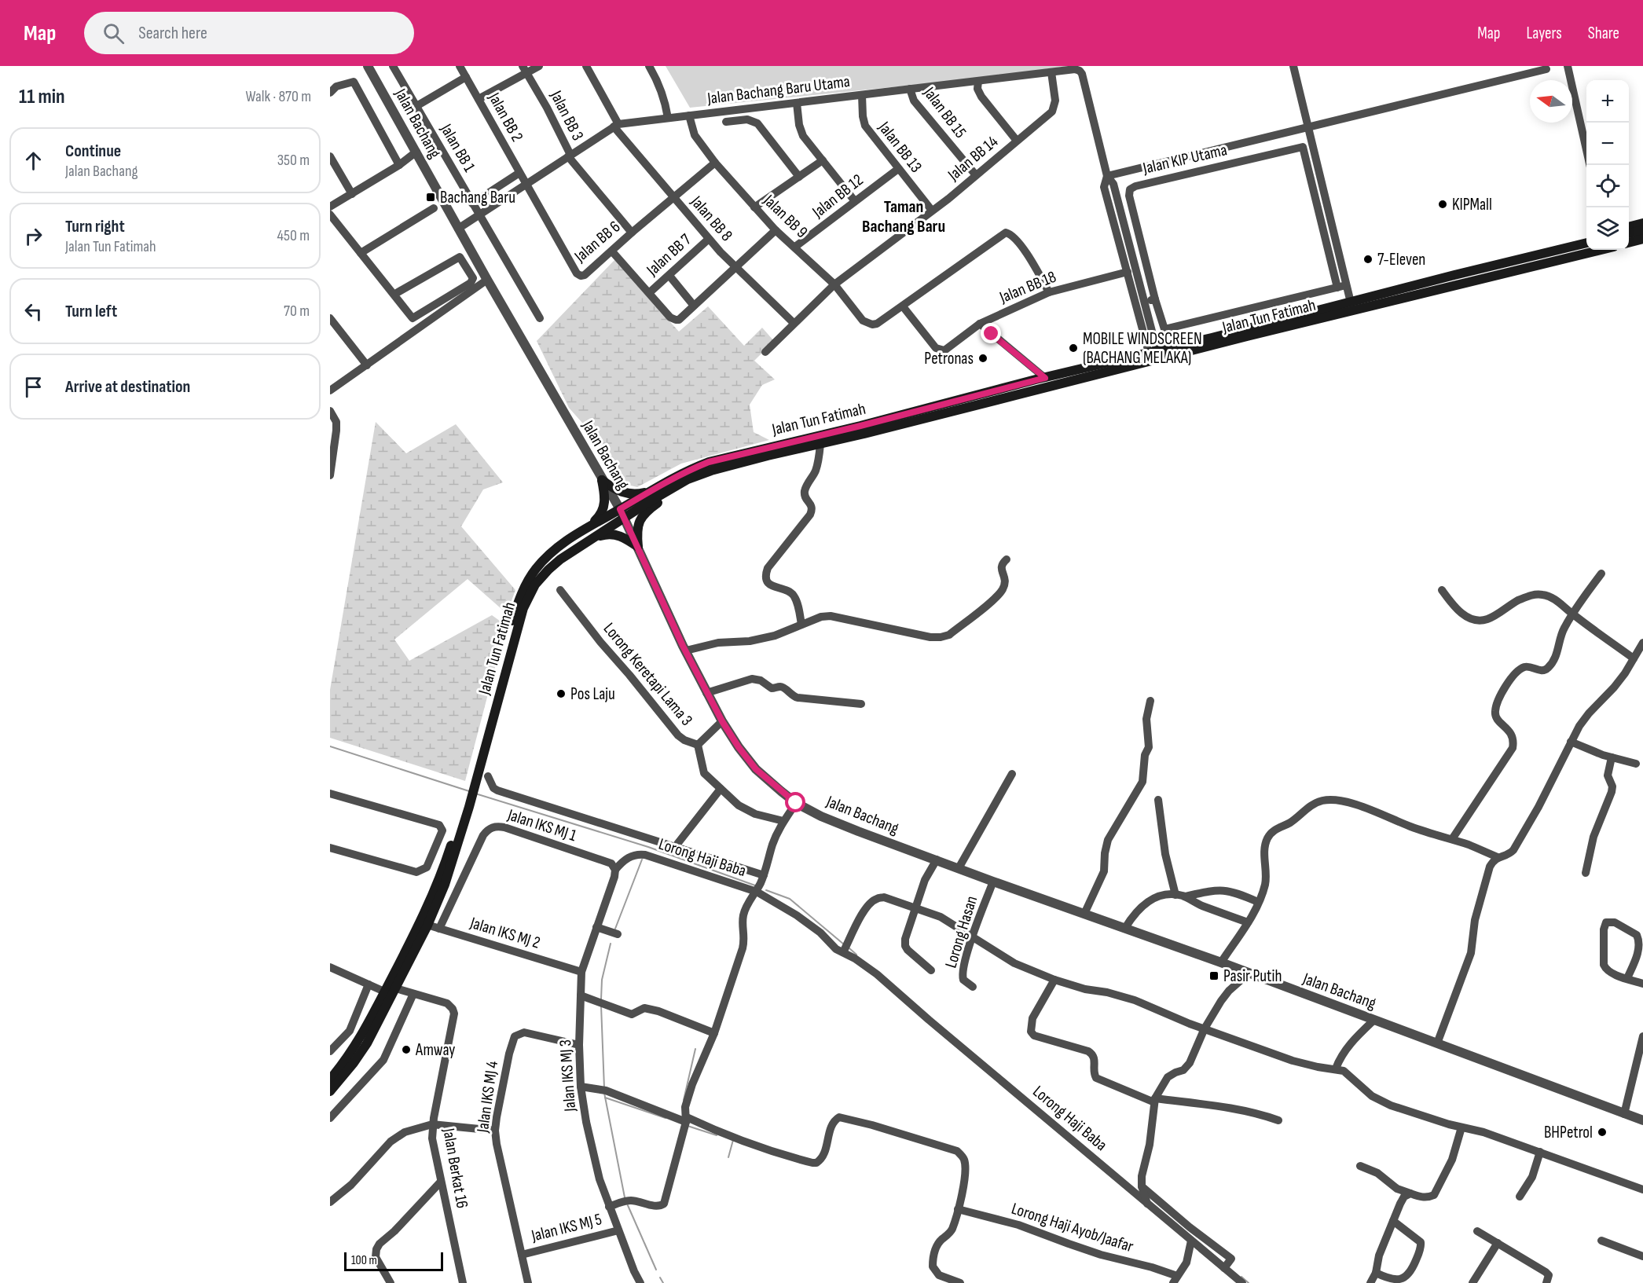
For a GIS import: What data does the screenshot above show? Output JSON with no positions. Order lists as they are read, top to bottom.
{
  "streets": {
    "main road": ["Jalan Tun Fatimah"],
    "street": [
      "Jalan Bachang Baru Utama",
      "Jalan BB 15",
      "Jalan BB 3",
      "Jalan BB 2",
      "Jalan Bachang",
      "Jalan BB 13",
      "Jalan BB 1",
      "Jalan BB 14",
      "Jalan KIP Utama",
      "Jalan BB 12",
      "Jalan BB 9",
      "Jalan BB 8",
      "Jalan BB 6",
      "Jalan BB 7",
      "Jalan BB 18",
      "Lorong Keretapi Lama 3",
      "Jalan IKS MJ 1",
      "Lorong Haji Baba",
      "Lorong Hasan",
      "Jalan IKS MJ 2",
      "Jalan IKS MJ 3",
      "Jalan IKS MJ 4",
      "Jalan Berkat 16",
      "Jalan IKS MJ 5",
      "Lorong Haji Ayob/Jaafar"
    ]
  },
  "crossings": [
    ["Jalan Bachang Baru Utama", "Jalan BB 15"],
    ["Jalan Bachang Baru Utama", "Jalan BB 3"],
    ["Jalan Bachang Baru Utama", "Jalan BB 2"],
    ["Jalan Bachang Baru Utama", "Jalan Bachang"],
    ["Jalan Bachang Baru Utama", "Jalan BB 13"],
    ["Jalan Bachang Baru Utama", "Jalan BB 1"],
    ["Jalan Bachang Baru Utama", "Jalan BB 14"],
    ["Jalan Bachang Baru Utama", "Jalan BB 9"],
    ["Jalan Bachang Baru Utama", "Jalan BB 8"],
    ["Jalan Bachang Baru Utama", "Jalan BB 6"],
    ["Jalan BB 15", "Jalan BB 14"],
    ["Jalan BB 3", "Jalan BB 6"],
    ["Jalan BB 2", "Jalan BB 6"],
    ["Jalan Bachang", "Jalan Tun Fatimah"],
    ["Jalan Bachang", "Lorong Keretapi Lama 3"],
    ["Jalan Bachang", "Lorong Hasan"],
    ["Jalan BB 13", "Jalan BB 14"],
    ["Jalan BB 13", "Jalan BB 12"],
    ["Jalan BB 14", "Jalan BB 9"],
    ["Jalan BB 14", "Jalan BB 8"],
    ["Jalan BB 12", "Jalan BB 9"],
    ["Jalan BB 9", "Jalan BB 6"],
    ["Jalan BB 9", "Jalan BB 18"],
    ["Jalan BB 8", "Jalan BB 6"],
    ["Jalan BB 8", "Jalan BB 7"],
    ["Jalan Tun Fatimah", "Jalan IKS MJ 2"],
    ["Jalan Tun Fatimah", "Jalan Berkat 16"],
    ["Jalan IKS MJ 1", "Lorong Haji Baba"],
    ["Jalan IKS MJ 1", "Jalan IKS MJ 2"],
    ["Jalan IKS MJ 1", "Jalan IKS MJ 3"],
    ["Lorong Haji Baba", "Jalan IKS MJ 3"],
    ["Jalan IKS MJ 2", "Jalan IKS MJ 3"],
    ["Jalan IKS MJ 3", "Jalan IKS MJ 4"],
    ["Jalan IKS MJ 3", "Jalan IKS MJ 5"],
    ["Jalan IKS MJ 4", "Jalan IKS MJ 5"]
  ],
  "districts": ["Taman Bachang Baru"],
  "places": {
    "transit": ["Bachang Baru", "Pasir Putih"],
    "other": [
      "KIPMall",
      "7-Eleven",
      "MOBILE WINDSCREEN (BACHANG MELAKA)",
      "Petronas",
      "Pos Laju",
      "Amway",
      "BHPetrol"
    ]
  },
  "scale_bar": "100 m",
  "north": "left",
  "page": {
    "header": "Map",
    "search": "Search here",
    "nav": ["Map", "Layers", "Share"],
    "heading": ["11 min", "Walk · 870 m"],
    "map_buttons": ["+", "−"],
    "list": [
      ["Continue", "Jalan Bachang", "350 m"],
      ["Turn right", "Jalan Tun Fatimah", "450 m"],
      ["Turn left", "70 m"],
      "Arrive at destination"
    ],
    "scale": "100 m"
  }
}
